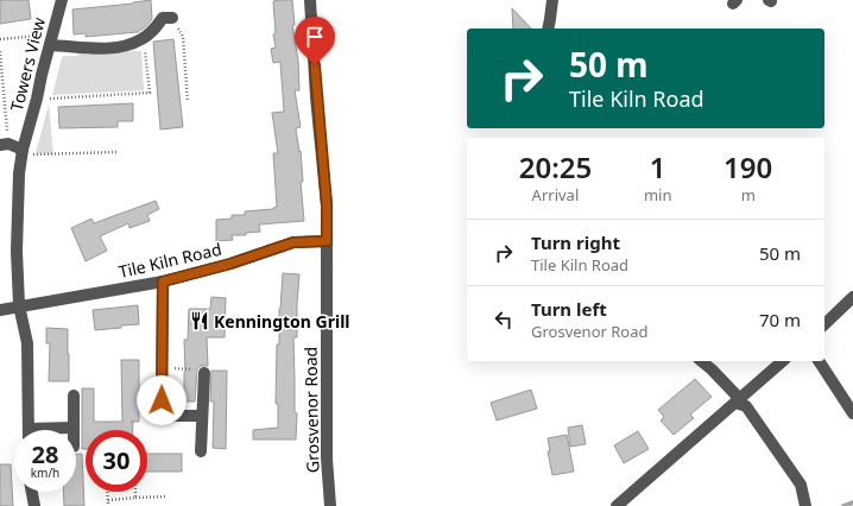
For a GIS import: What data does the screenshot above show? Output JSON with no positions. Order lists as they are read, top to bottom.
{
  "streets": {
    "street": ["Towers View", "Tile Kiln Road", "Grosvenor Road"]
  },
  "crossings": [
    ["Towers View", "Tile Kiln Road"],
    ["Tile Kiln Road", "Grosvenor Road"]
  ],
  "places": {
    "restaurant": ["Kennington Grill"]
  },
  "page": {
    "turn": ["50 m", "Tile Kiln Road"],
    "eta": [
      "20:25",
      "Arrival",
      "1",
      "min",
      "190",
      "m"
    ],
    "list": [
      {
        "name": "Turn right",
        "note": "Tile Kiln Road",
        "value": "50 m"
      },
      {
        "name": "Turn left",
        "note": "Grosvenor Road",
        "value": "70 m"
      }
    ],
    "speed": "28 km/h",
    "limit": "30"
  }
}
